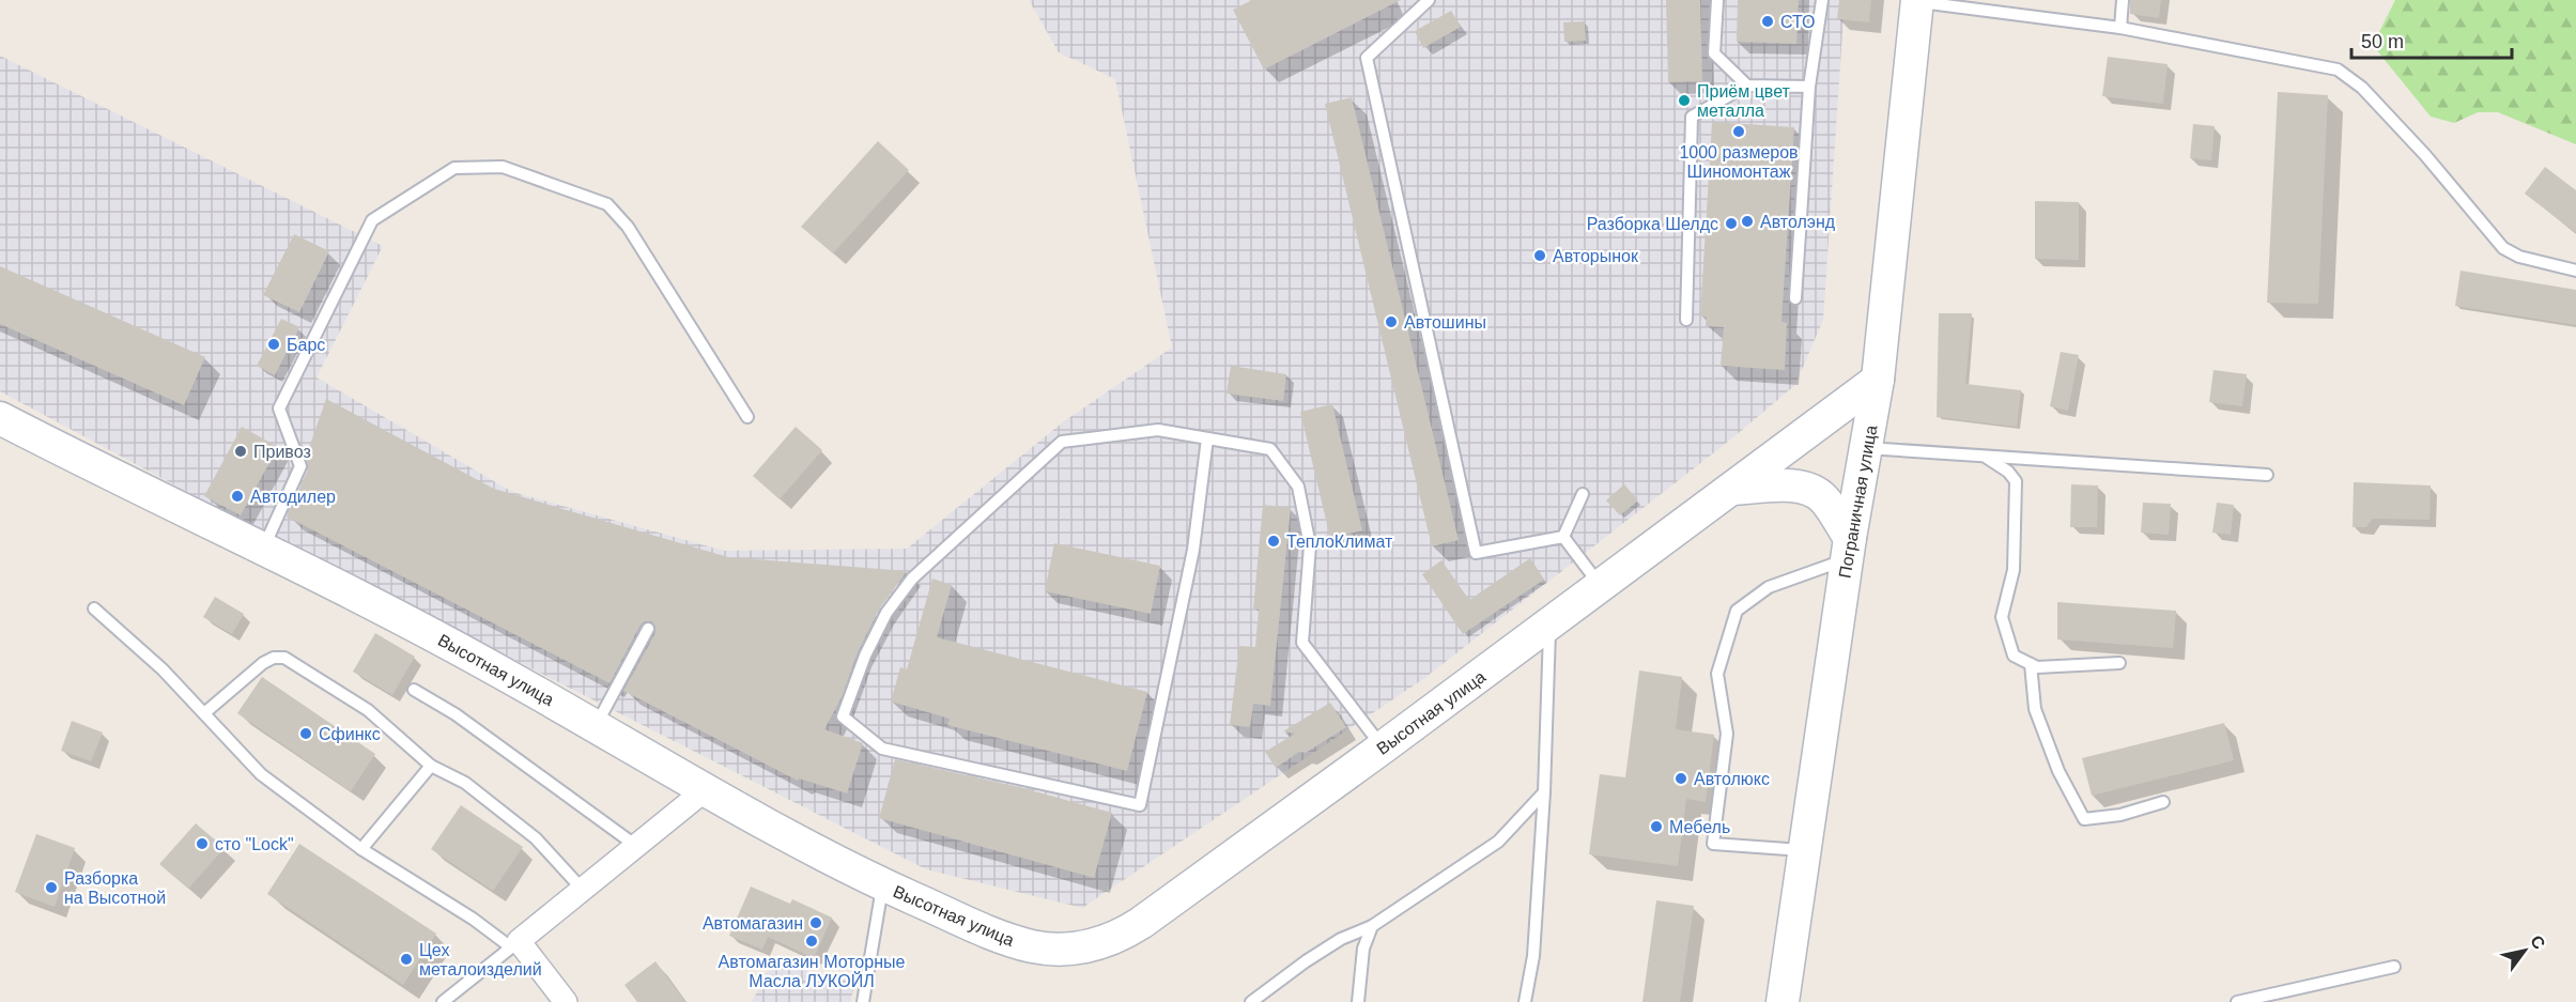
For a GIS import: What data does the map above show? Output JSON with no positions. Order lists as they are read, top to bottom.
{
  "streets": {
    "street": ["Пограничная улица", "Высотная улица"]
  },
  "crossings": [
    ["Пограничная улица", "Высотная улица"]
  ],
  "places": [
    "СТО",
    "Приём цвет металла",
    "1000 размеров Шиномонтаж",
    "Автолэнд",
    "Разборка Шелдс",
    "Авторынок",
    "Автошины",
    "Барс",
    "Привоз",
    "Автодилер",
    "ТеплоКлимат",
    "Сфинкс",
    "Автолюкс",
    "Мебель",
    "сто \"Lock\"",
    "Разборка на Высотной",
    "Автомагазин",
    "Автомагазин Моторные Масла ЛУКОЙЛ",
    "Цех металоизделий"
  ],
  "scale_bar": "50 m",
  "north": "top right"
}
